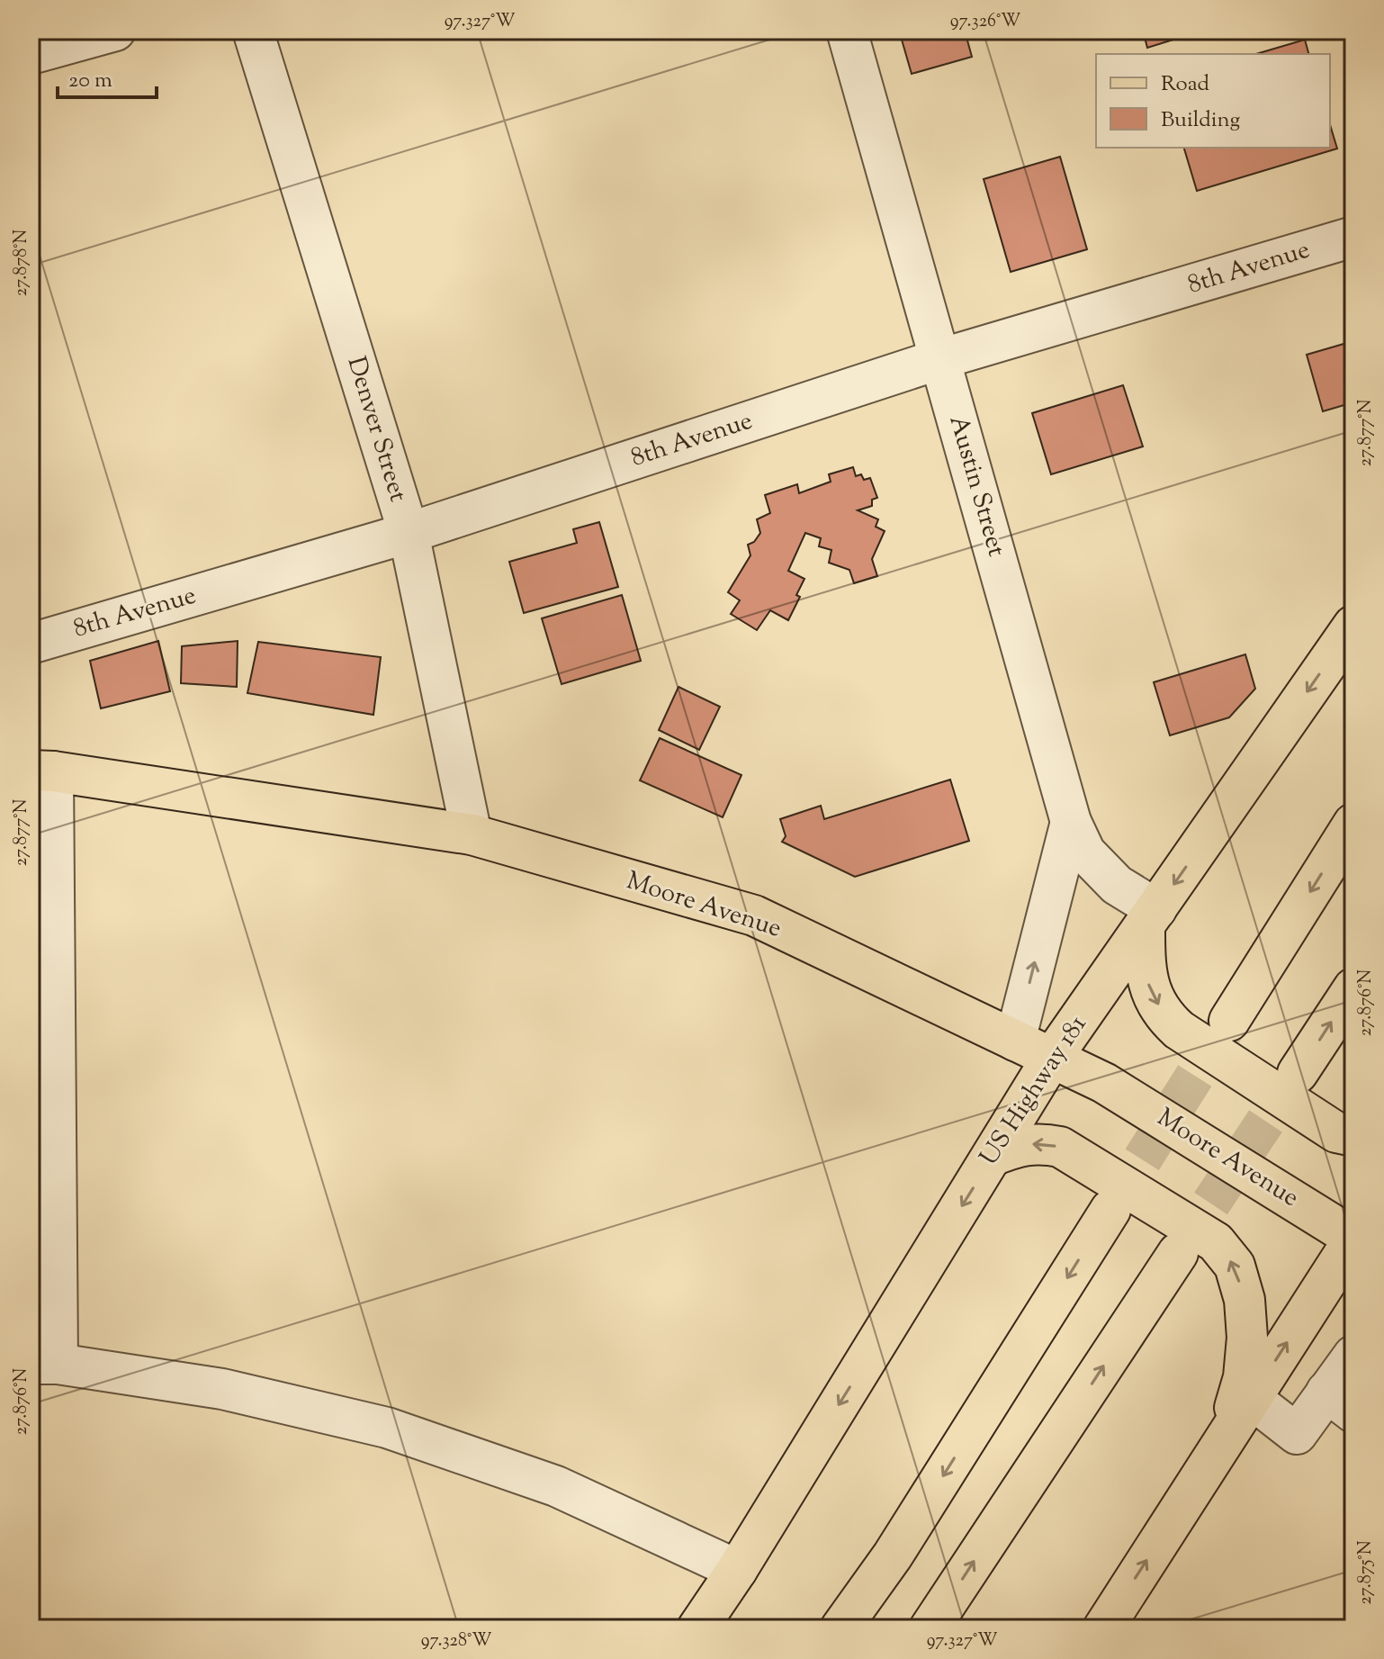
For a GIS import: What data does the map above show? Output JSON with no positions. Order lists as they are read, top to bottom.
{
  "streets": {
    "main road": ["Moore Avenue", "US Highway 181"],
    "street": ["8th Avenue", "Denver Street", "Austin Street"]
  },
  "crossings": [
    ["8th Avenue", "Denver Street"],
    ["8th Avenue", "Austin Street"],
    ["Denver Street", "Moore Avenue"],
    ["Austin Street", "US Highway 181"],
    ["Moore Avenue", "US Highway 181"]
  ],
  "legend": ["Road", "Building"],
  "scale_bar": "20 m",
  "coordinates": [
    "97.327°W",
    "97.326°W",
    "27.878°N",
    "27.877°N",
    "27.876°N",
    "27.875°N",
    "97.328°W"
  ]
}
